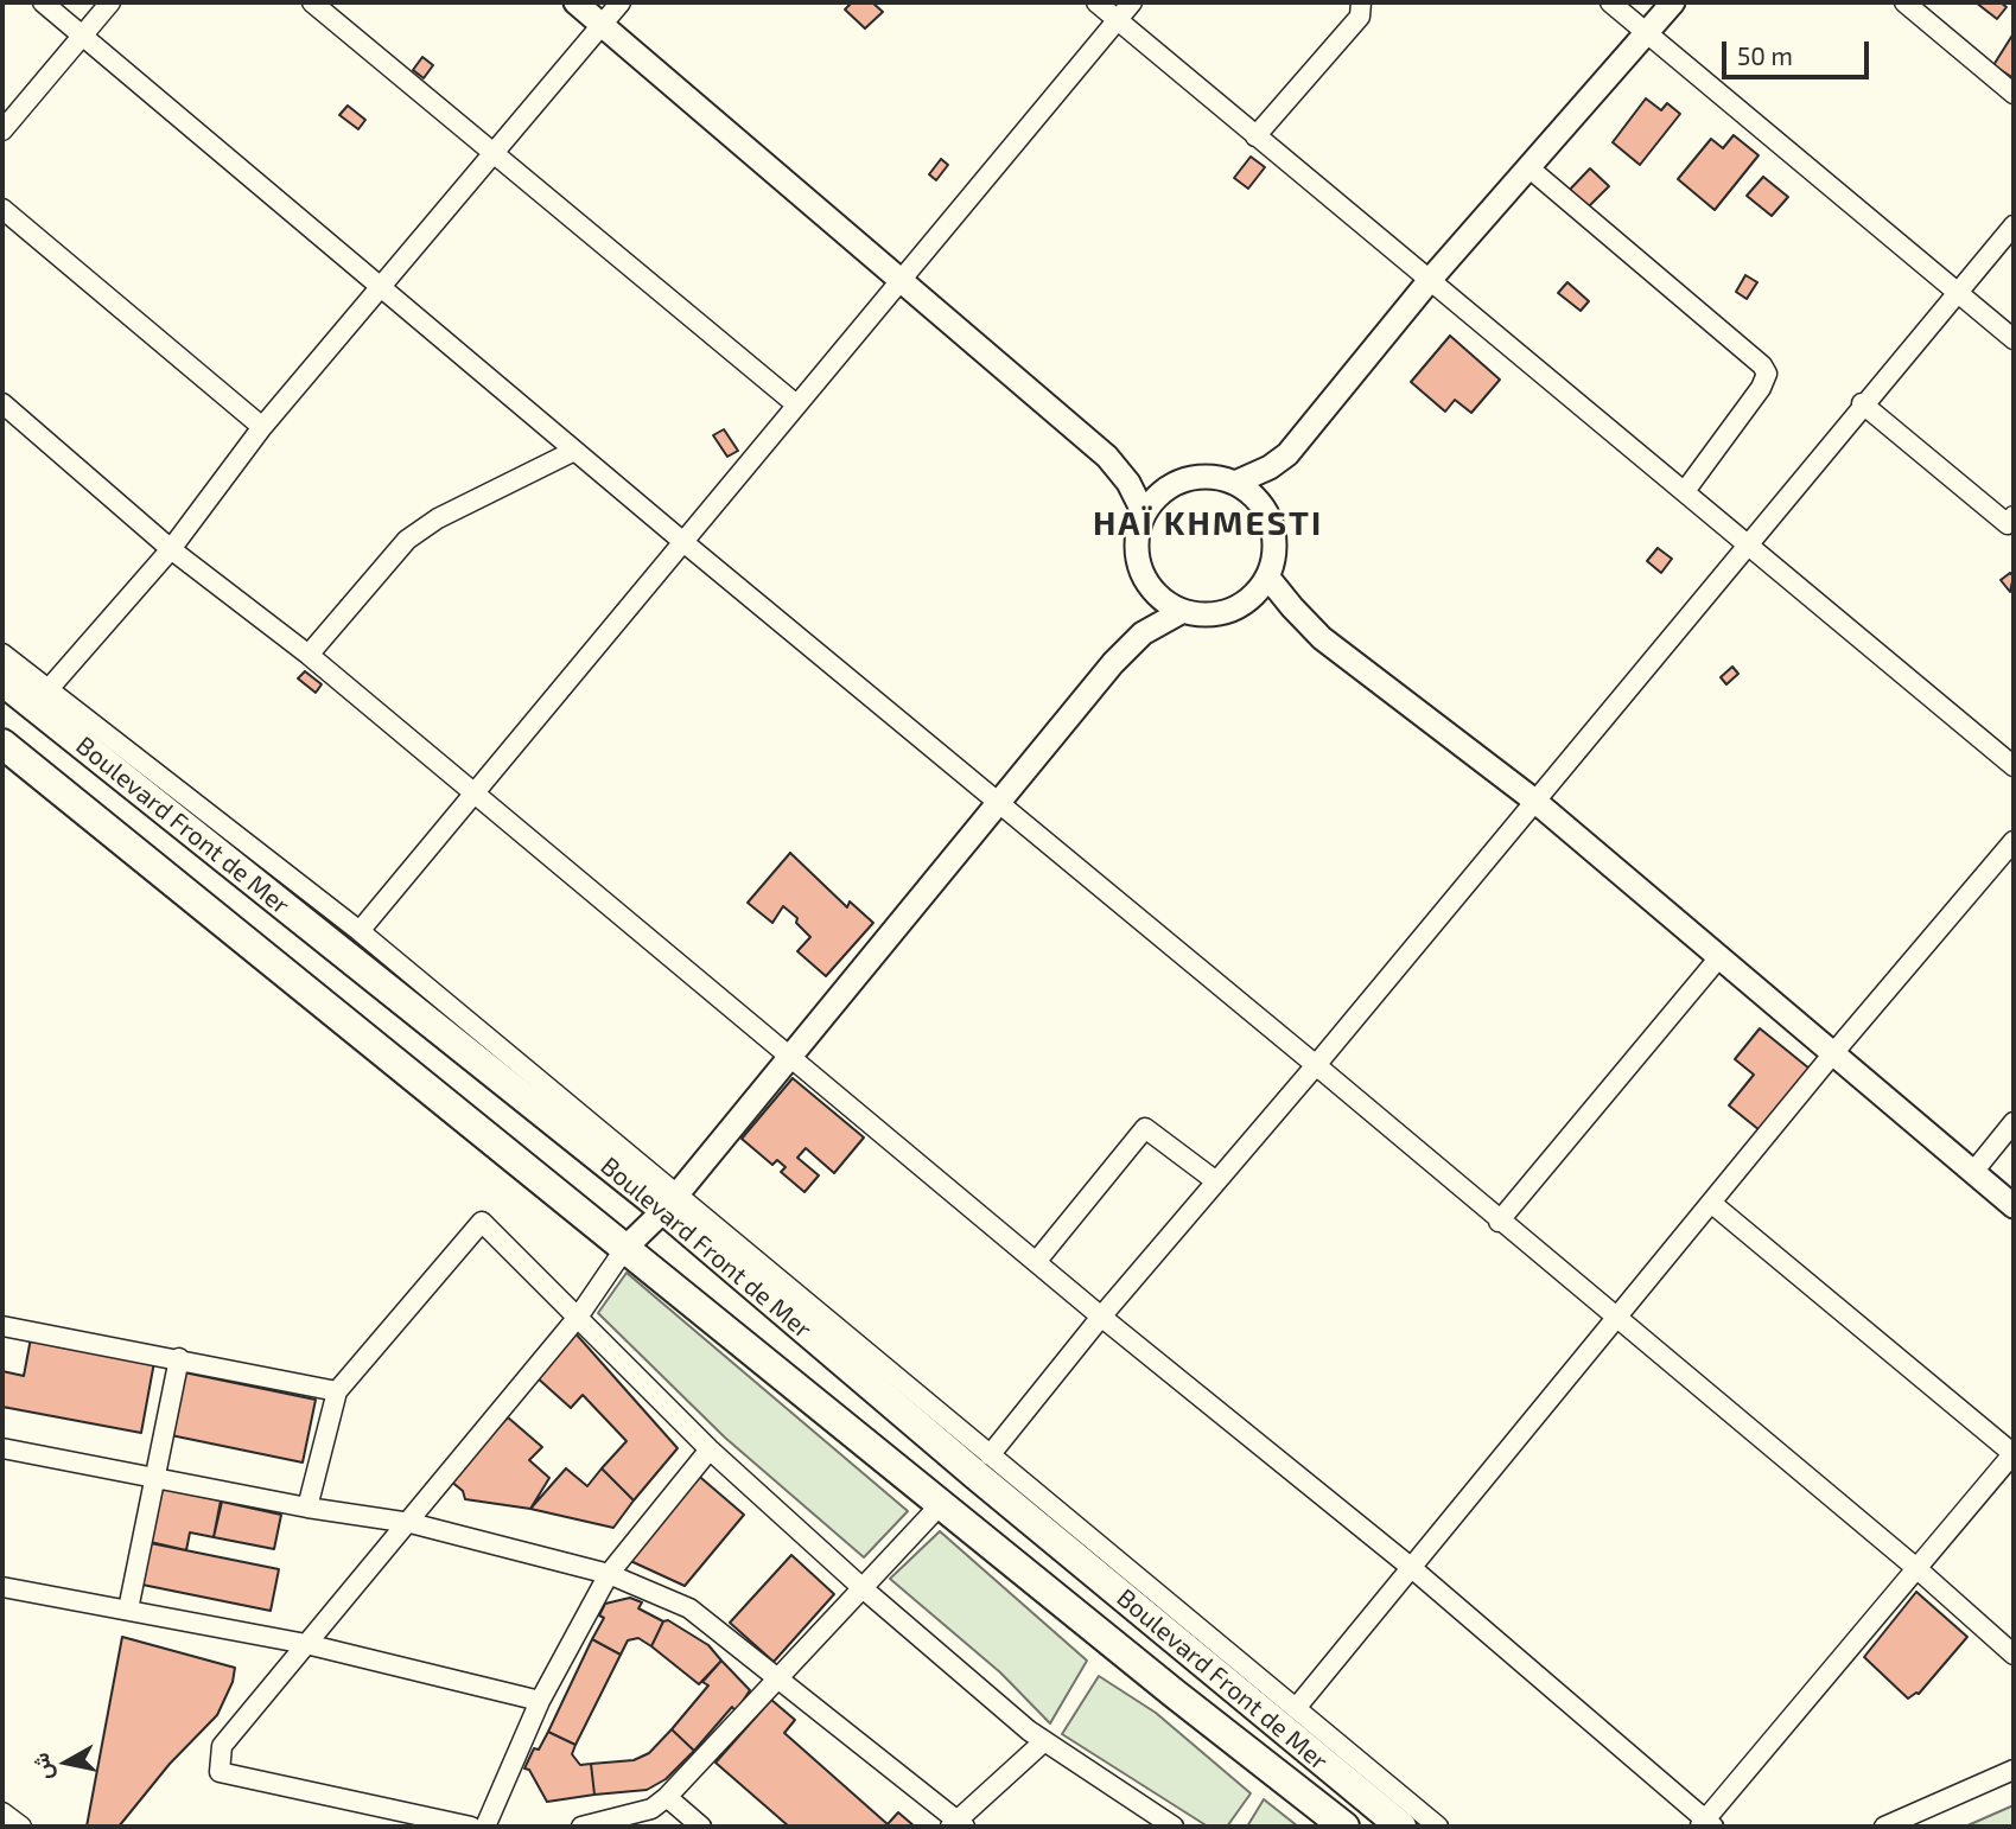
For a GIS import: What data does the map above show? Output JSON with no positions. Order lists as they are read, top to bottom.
{
  "streets": {
    "main road": ["Boulevard Front de Mer"]
  },
  "districts": ["HAÏ KHMESTI"],
  "scale_bar": "50 m",
  "north": "left"
}
